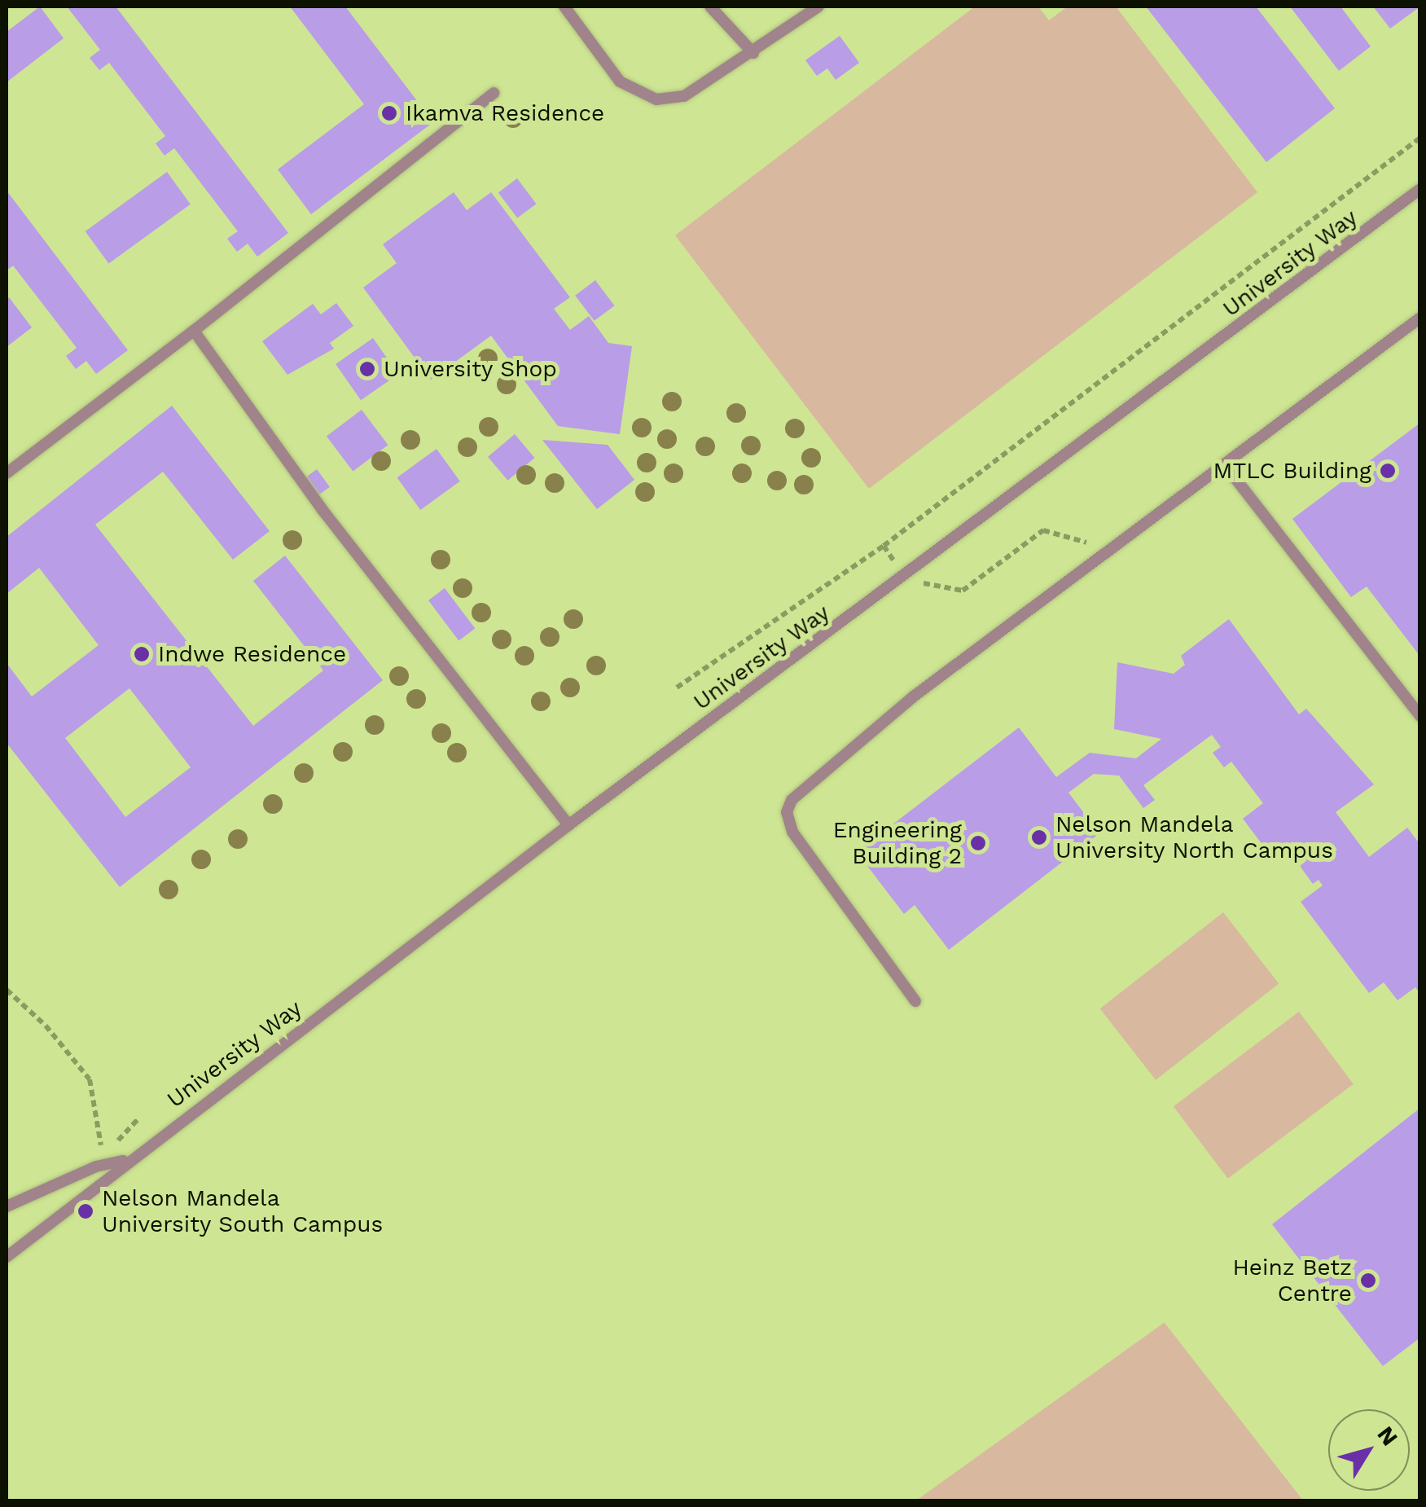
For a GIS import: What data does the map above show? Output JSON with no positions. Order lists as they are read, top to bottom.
{
  "streets": {
    "lane": ["University Way"]
  },
  "places": [
    "Ikamva Residence",
    "University Shop",
    "MTLC Building",
    "Indwe Residence",
    "Nelson Mandela University North Campus",
    "Engineering Building 2",
    "Nelson Mandela University South Campus",
    "Heinz Betz Centre"
  ],
  "north": "top right"
}
